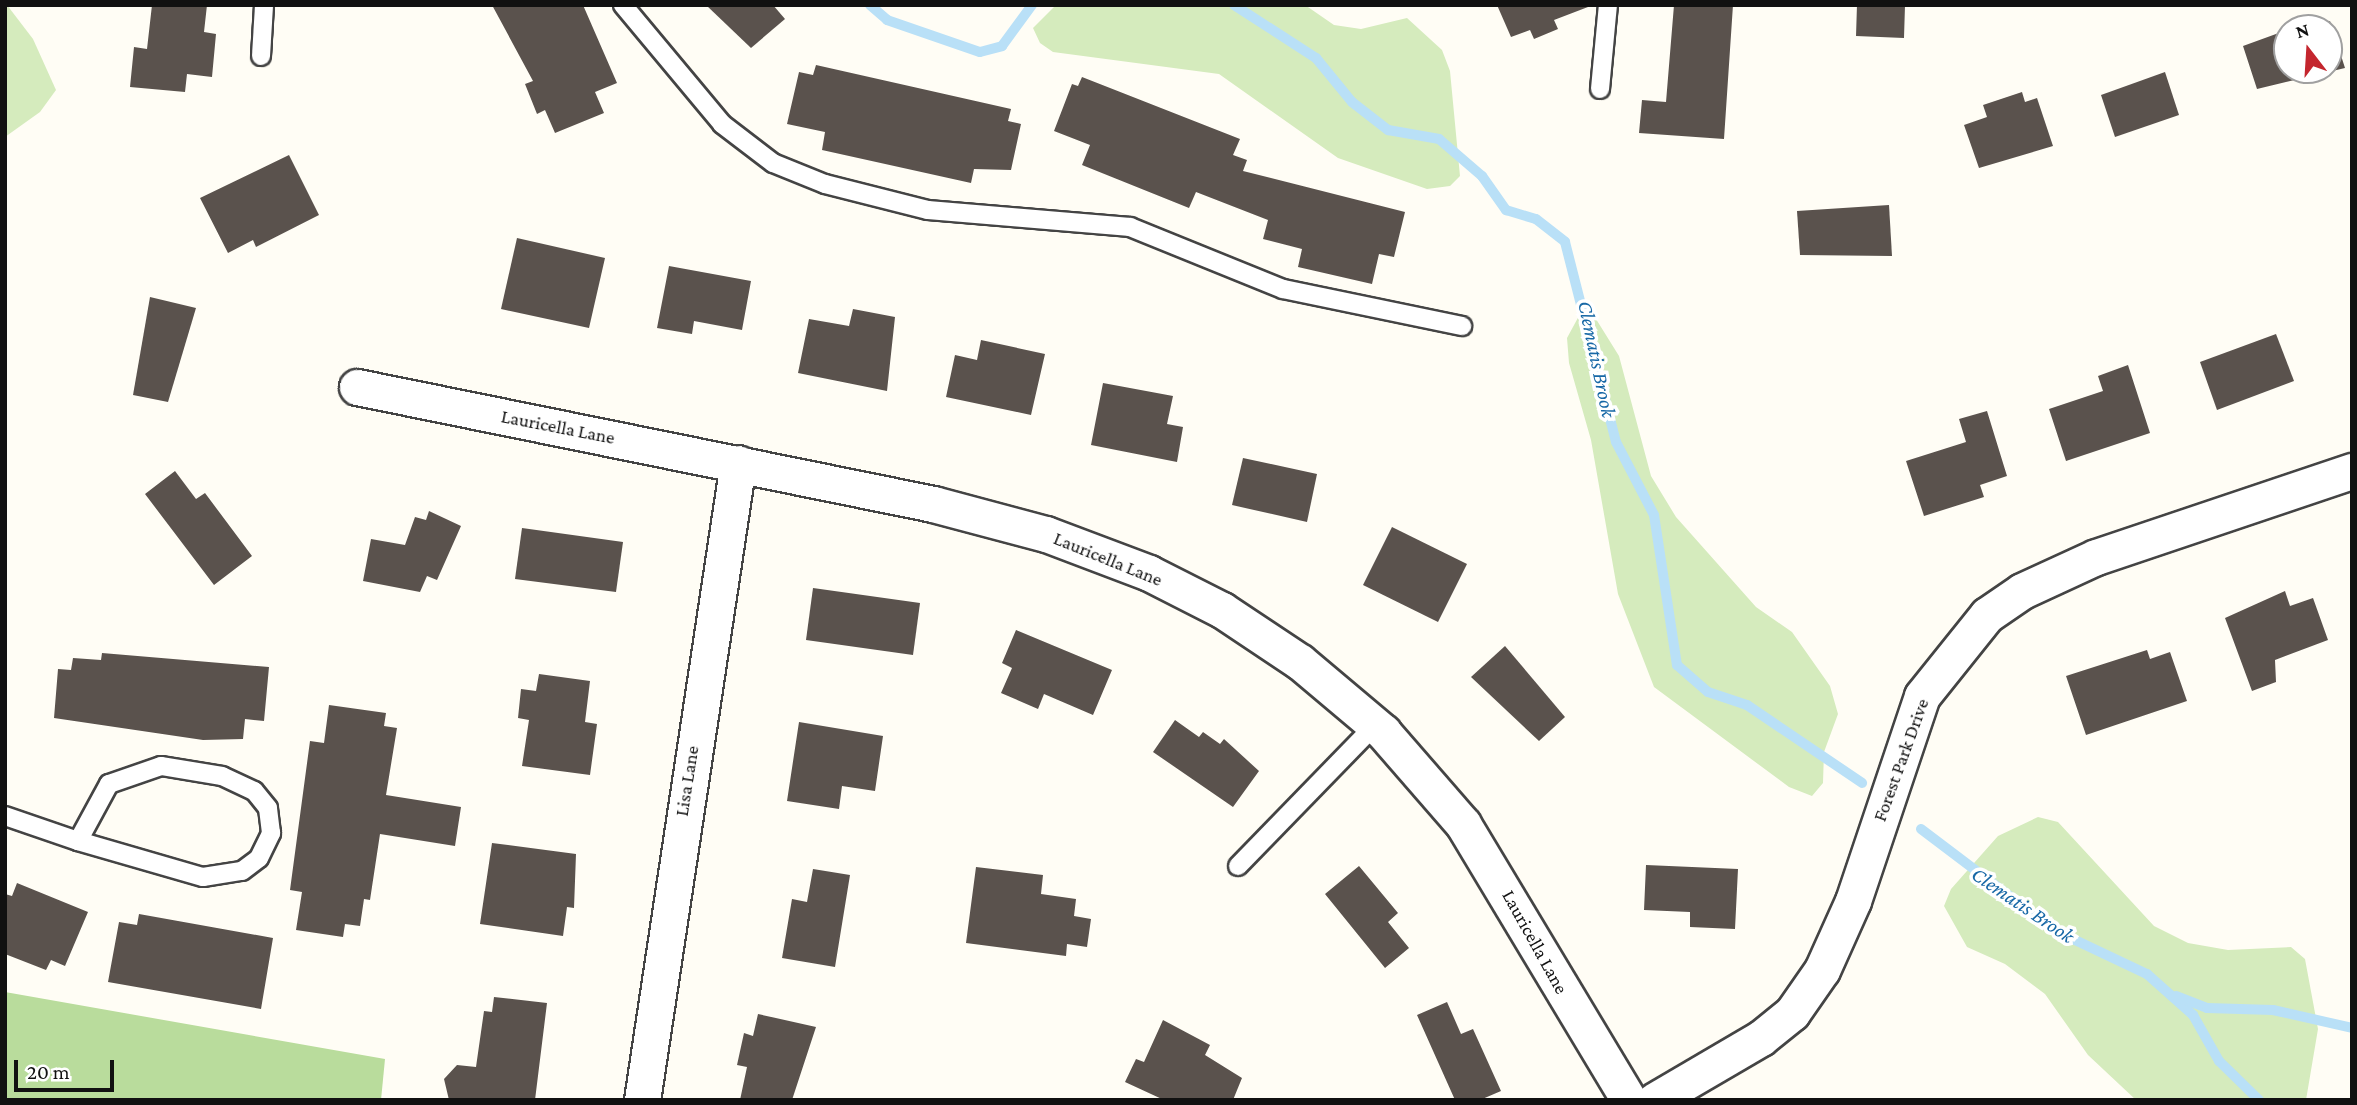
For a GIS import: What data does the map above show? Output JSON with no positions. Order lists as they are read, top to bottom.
{
  "streets": {
    "street": ["Lauricella Lane", "Forest Park Drive", "Lisa Lane"]
  },
  "crossings": [
    ["Lauricella Lane", "Lisa Lane"]
  ],
  "water": ["Clematis Brook"],
  "scale_bar": "20 m",
  "north": "top"
}
